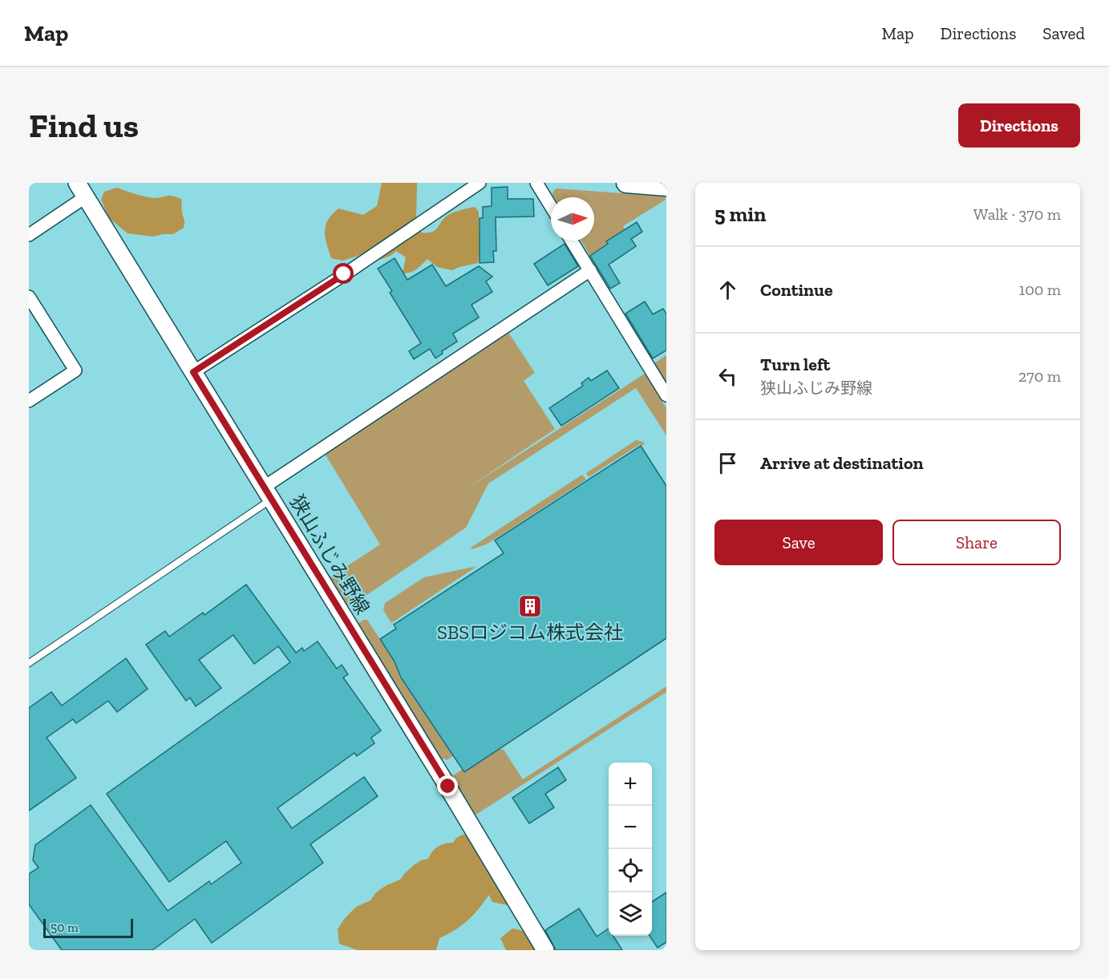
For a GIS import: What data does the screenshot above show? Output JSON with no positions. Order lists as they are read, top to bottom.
{
  "streets": {
    "main road": ["狭山ふじみ野線"]
  },
  "places": {
    "building": ["SBSロジコム株式会社"]
  },
  "scale_bar": "50 m",
  "north": "right",
  "page": {
    "header": "Map",
    "nav": ["Map", "Directions", "Saved"],
    "buttons": [
      "Directions",
      ["Save", "Share"]
    ],
    "title": "Find us",
    "heading": ["5 min", "Walk · 370 m"],
    "list": [
      ["Continue", "100 m"],
      ["Turn left", "狭山ふじみ野線", "270 m"],
      "Arrive at destination"
    ],
    "map_buttons": ["+", "−"],
    "scale": "50 m"
  }
}
